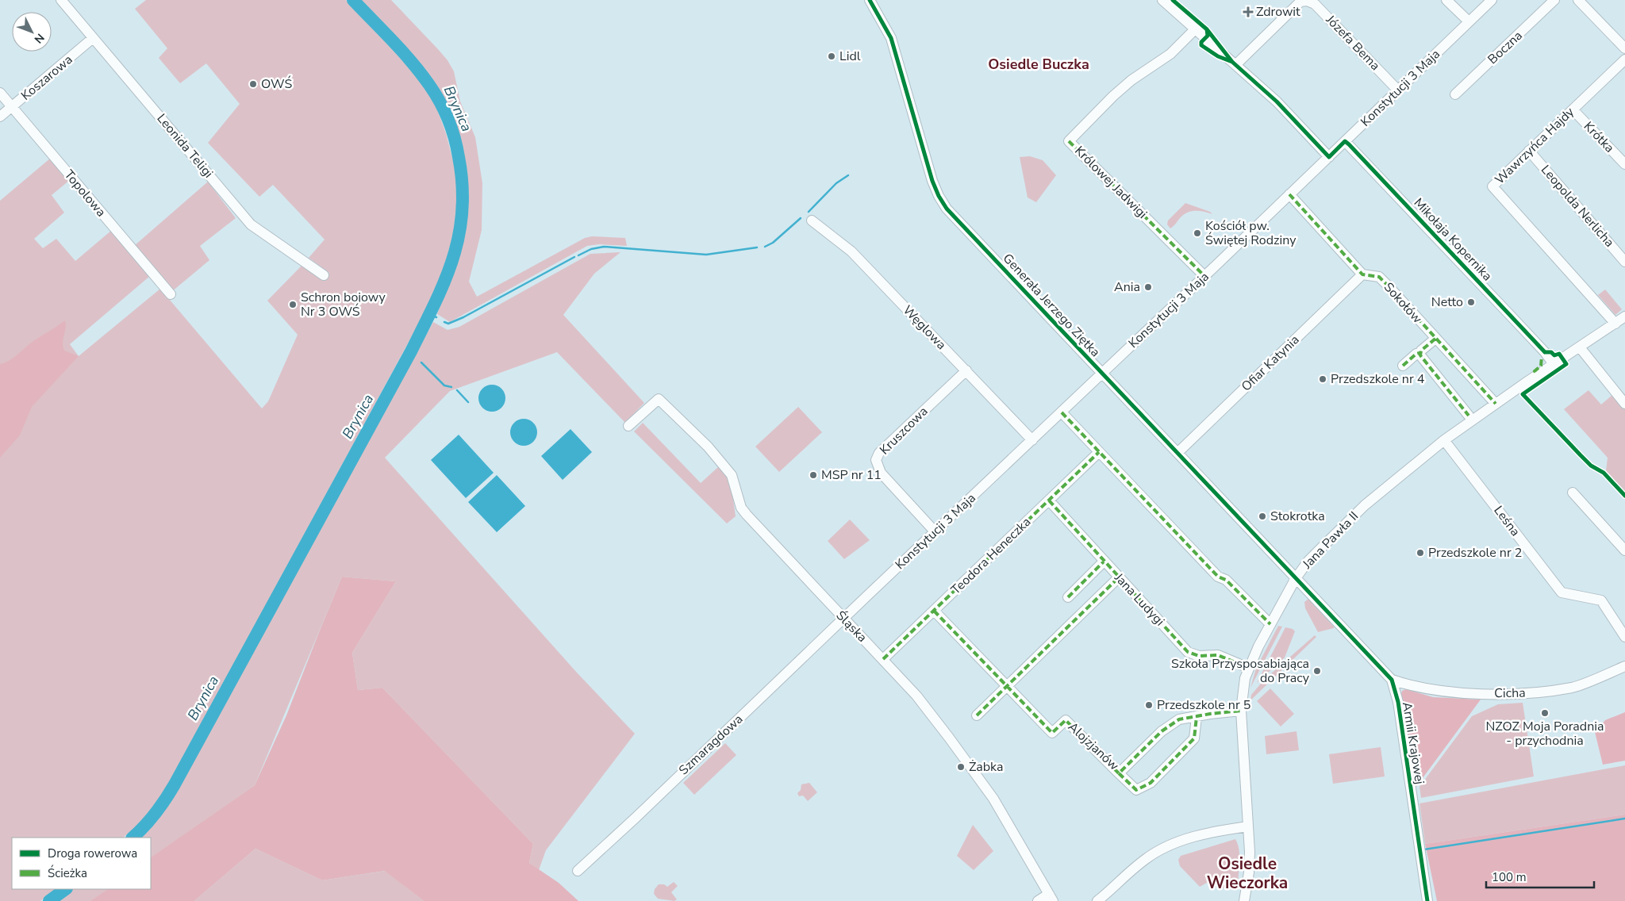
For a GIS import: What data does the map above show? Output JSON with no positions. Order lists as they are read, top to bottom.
{
  "streets": {
    "street": [
      "Józefa Bema",
      "Boczna",
      "Koszarowa",
      "Konstytucji 3 Maja",
      "Krótka",
      "Leonida Teligi",
      "Wawrzyńca Hajdy",
      "Królowej Jadwigi",
      "Topolowa",
      "Leopolda Nerlicha",
      "Mikołaja Kopernika",
      "Sokołów",
      "Generała Jerzego Ziętka",
      "Węglowa",
      "Ofiar Katynia",
      "Kruszcowa",
      "Leśna",
      "Jana Pawła II",
      "Teodora Heneczka",
      "Jana Ludygi",
      "Śląska",
      "Cicha",
      "Armii Krajowej",
      "Szmaragdowa",
      "Alojzjanów"
    ]
  },
  "crossings": [
    ["Józefa Bema", "Konstytucji 3 Maja"],
    ["Koszarowa", "Leonida Teligi"],
    ["Koszarowa", "Topolowa"],
    ["Konstytucji 3 Maja", "Królowej Jadwigi"],
    ["Konstytucji 3 Maja", "Mikołaja Kopernika"],
    ["Konstytucji 3 Maja", "Generała Jerzego Ziętka"],
    ["Konstytucji 3 Maja", "Węglowa"],
    ["Konstytucji 3 Maja", "Kruszcowa"],
    ["Konstytucji 3 Maja", "Śląska"],
    ["Konstytucji 3 Maja", "Szmaragdowa"],
    ["Krótka", "Wawrzyńca Hajdy"],
    ["Wawrzyńca Hajdy", "Leopolda Nerlicha"],
    ["Wawrzyńca Hajdy", "Jana Pawła II"],
    ["Mikołaja Kopernika", "Jana Pawła II"],
    ["Sokołów", "Ofiar Katynia"],
    ["Sokołów", "Jana Pawła II"],
    ["Generała Jerzego Ziętka", "Ofiar Katynia"],
    ["Generała Jerzego Ziętka", "Jana Pawła II"],
    ["Generała Jerzego Ziętka", "Armii Krajowej"],
    ["Węglowa", "Kruszcowa"],
    ["Leśna", "Jana Pawła II"],
    ["Jana Pawła II", "Jana Ludygi"],
    ["Jana Pawła II", "Armii Krajowej"],
    ["Jana Pawła II", "Alojzjanów"],
    ["Teodora Heneczka", "Jana Ludygi"],
    ["Teodora Heneczka", "Śląska"],
    ["Teodora Heneczka", "Alojzjanów"],
    ["Śląska", "Szmaragdowa"],
    ["Cicha", "Armii Krajowej"]
  ],
  "districts": ["Osiedle Buczka", "Osiedle Wieczorka"],
  "water": ["Brynica"],
  "places": {
    "health": ["Zdrowit"],
    "other": [
      "Lidl",
      "OWŚ",
      "Kościół pw. Świętej Rodziny",
      "Ania",
      "Netto",
      "Schron bojowy Nr 3 OWŚ",
      "Przedszkole nr 4",
      "MSP nr 11",
      "Stokrotka",
      "Przedszkole nr 2",
      "Szkoła Przysposabiająca do Pracy",
      "Przedszkole nr 5",
      "NZOZ Moja Poradnia - przychodnia",
      "Żabka"
    ]
  },
  "legend": ["Droga rowerowa", "Ścieżka"],
  "scale_bar": "100 m",
  "north": "bottom right"
}
